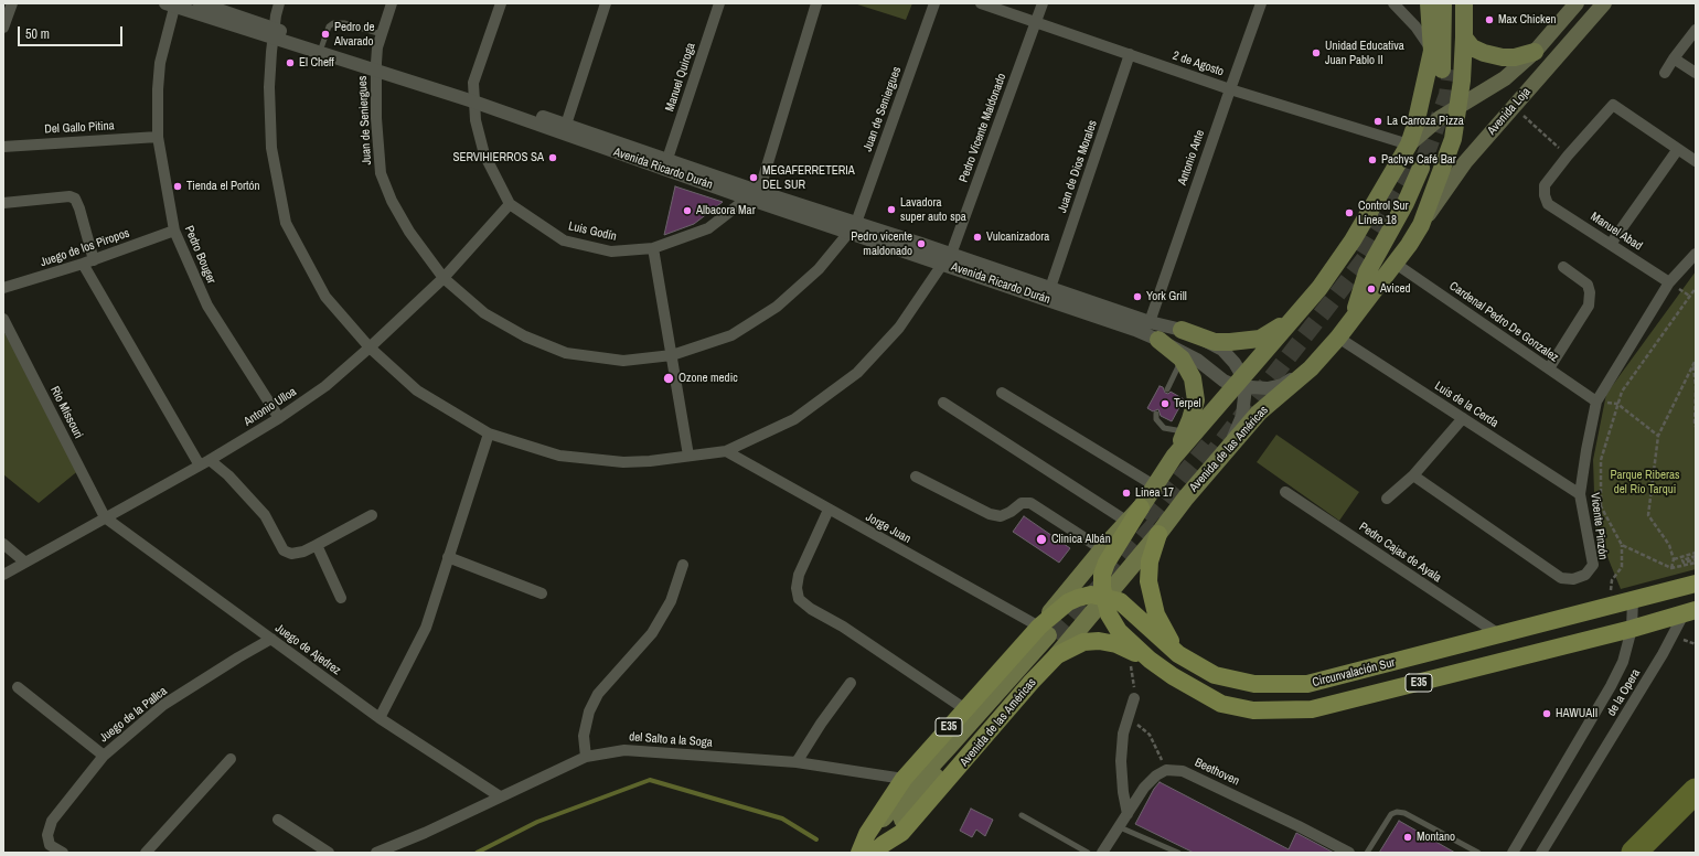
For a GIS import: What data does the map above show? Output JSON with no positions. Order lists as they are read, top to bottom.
{
  "streets": {
    "highway": ["Avenida de las Américas", "Circunvalación Sur", "E35"],
    "main road": ["Avenida Loja"],
    "street": [
      "2 de Agosto",
      "Manuel Quiroga",
      "Juan de Seniergues",
      "Del Gallo Pitina",
      "Pedro Vicente Maldonado",
      "Antonio Ante",
      "Juan de Dios Morales",
      "Avenida Ricardo Durán",
      "Luis Godín",
      "Manuel Abad",
      "Juego de los Piropos",
      "Pedro Bouger",
      "Cardenal Pedro De Gonzalez",
      "Luis de la Cerda",
      "Antonio Ulloa",
      "Rio Missouri",
      "Vicente Pinzón",
      "Jorge Juan",
      "Pedro Cajas de Ayala",
      "Juego de Ajedrez",
      "de la Opera",
      "Juego de la Pallca",
      "del Salto a la Soga",
      "Beethoven"
    ]
  },
  "crossings": [
    ["2 de Agosto", "Avenida Loja"],
    ["2 de Agosto", "Pedro Vicente Maldonado"],
    ["2 de Agosto", "Antonio Ante"],
    ["2 de Agosto", "Juan de Dios Morales"],
    ["2 de Agosto", "Avenida de las Américas"],
    ["Manuel Quiroga", "Avenida Ricardo Durán"],
    ["Juan de Seniergues", "Avenida Ricardo Durán"],
    ["Juan de Seniergues", "Antonio Ulloa"],
    ["Avenida Loja", "Avenida de las Américas"],
    ["Del Gallo Pitina", "Pedro Bouger"],
    ["Pedro Vicente Maldonado", "Avenida Ricardo Durán"],
    ["Pedro Vicente Maldonado", "Antonio Ulloa"],
    ["Pedro Vicente Maldonado", "Jorge Juan"],
    ["Antonio Ante", "Avenida Ricardo Durán"],
    ["Juan de Dios Morales", "Avenida Ricardo Durán"],
    ["Avenida Ricardo Durán", "Luis Godín"],
    ["Avenida Ricardo Durán", "Pedro Bouger"],
    ["Avenida Ricardo Durán", "Avenida de las Américas"],
    ["Luis Godín", "Antonio Ulloa"],
    ["Manuel Abad", "Vicente Pinzón"],
    ["Juego de los Piropos", "Pedro Bouger"],
    ["Pedro Bouger", "Antonio Ulloa"],
    ["Cardenal Pedro De Gonzalez", "Avenida de las Américas"],
    ["Cardenal Pedro De Gonzalez", "Vicente Pinzón"],
    ["Luis de la Cerda", "Avenida de las Américas"],
    ["Luis de la Cerda", "Vicente Pinzón"],
    ["Antonio Ulloa", "Rio Missouri"],
    ["Antonio Ulloa", "Juego de Ajedrez"],
    ["Rio Missouri", "Juego de Ajedrez"],
    ["Avenida de las Américas", "Jorge Juan"],
    ["Avenida de las Américas", "Circunvalación Sur"],
    ["Avenida de las Américas", "E35"],
    ["Avenida de las Américas", "del Salto a la Soga"],
    ["Jorge Juan", "Circunvalación Sur"],
    ["Jorge Juan", "E35"],
    ["Pedro Cajas de Ayala", "Circunvalación Sur"],
    ["Juego de Ajedrez", "Juego de la Pallca"],
    ["Juego de Ajedrez", "del Salto a la Soga"],
    ["Circunvalación Sur", "E35"],
    ["Circunvalación Sur", "de la Opera"]
  ],
  "parks": ["Parque Riberas del Río Tarqui"],
  "places": [
    "Max Chicken",
    "Pedro de Alvarado",
    "Unidad Educativa Juan Pablo II",
    "El Cheff",
    "La Carroza Pizza",
    "SERVIHIERROS SA",
    "Pachys Café Bar",
    "MEGAFERRETERIA DEL SUR",
    "Tienda el Portón",
    "Lavadora super auto spa",
    "Albacora Mar",
    "Control Sur Línea 18",
    "Vulcanizadora",
    "Pedro vicente maldonado",
    "Aviced",
    "York Grill",
    "Ozone medic",
    "Terpel",
    "Linea 17",
    "Clinica Albán",
    "HAWUAII",
    "Montano"
  ],
  "scale_bar": "50 m"
}
